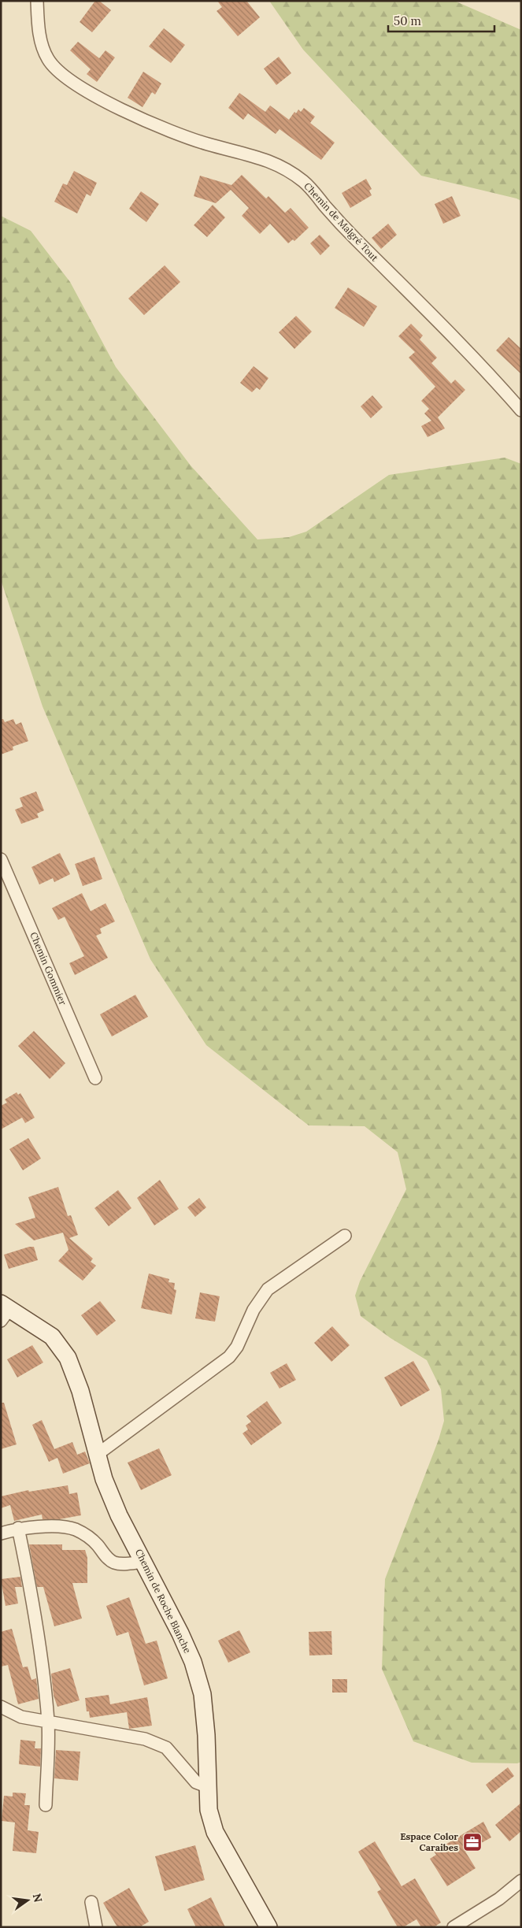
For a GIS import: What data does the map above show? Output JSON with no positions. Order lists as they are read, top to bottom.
{
  "streets": {
    "main road": ["Chemin de Roche Blanche"],
    "street": ["Chemin de Malgré Tout", "Chemin Gommier"]
  },
  "places": {
    "office": ["Espace Color Caraibes"]
  },
  "scale_bar": "50 m",
  "north": "right"
}
